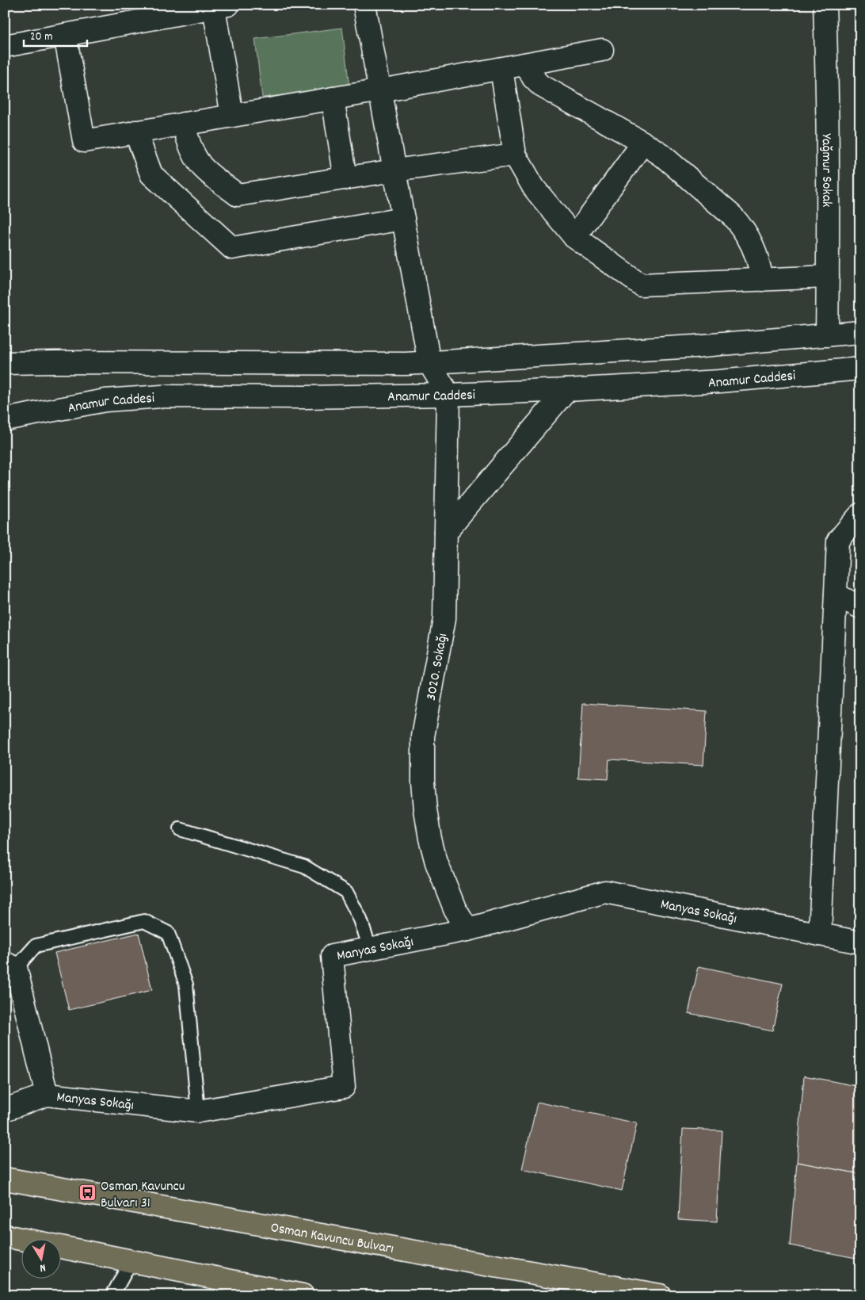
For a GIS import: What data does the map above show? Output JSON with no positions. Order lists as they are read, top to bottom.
{
  "streets": {
    "highway": ["Osman Kavuncu Bulvarı"],
    "street": [
      "Yağmur Sokak",
      "Anamur Caddesi",
      "3020. Sokağı",
      "Manyas Sokağı"
    ]
  },
  "crossings": [
    ["Anamur Caddesi", "3020. Sokağı"],
    ["3020. Sokağı", "Manyas Sokağı"]
  ],
  "places": {
    "bus stop": ["Osman Kavuncu Bulvarı 31"]
  },
  "scale_bar": "20 m",
  "north": "bottom"
}
